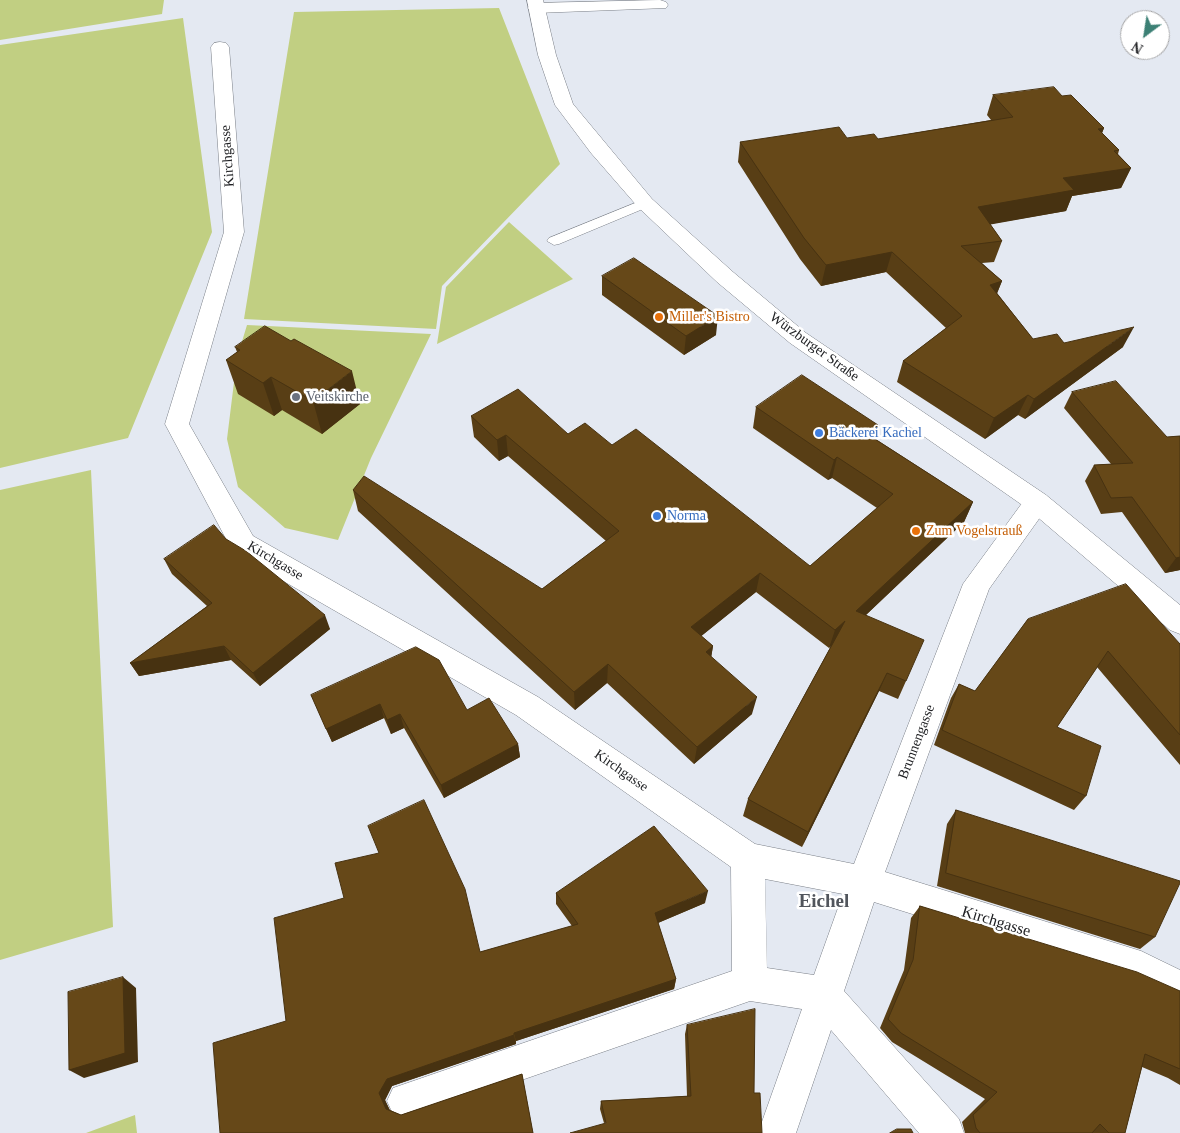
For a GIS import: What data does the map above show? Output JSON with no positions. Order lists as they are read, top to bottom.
{
  "streets": {
    "street": ["Kirchgasse", "Würzburger Straße", "Brunnengasse"]
  },
  "crossings": [
    ["Kirchgasse", "Brunnengasse"],
    ["Würzburger Straße", "Brunnengasse"]
  ],
  "districts": ["Eichel"],
  "places": [
    "Miller's Bistro",
    "Veitskirche",
    "Bäckerei Kachel",
    "Norma",
    "Zum Vogelstrauß"
  ],
  "north": "bottom left"
}
